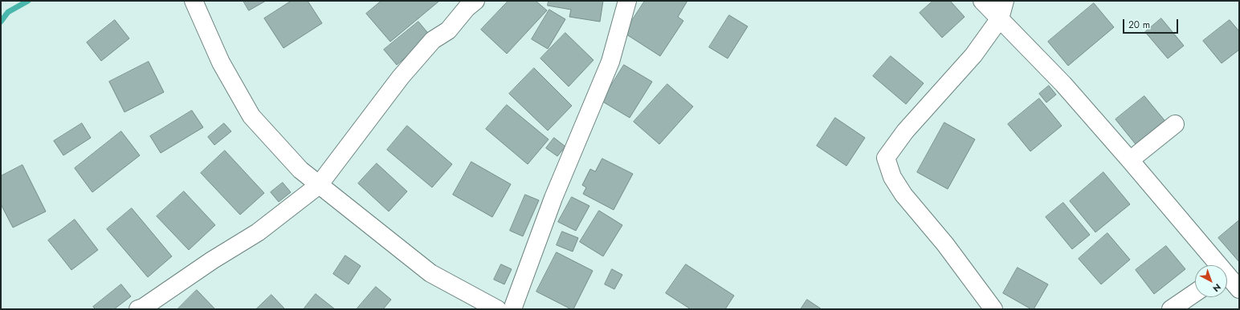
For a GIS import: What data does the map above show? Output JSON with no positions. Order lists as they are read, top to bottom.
{
  "scale_bar": "20 m",
  "north": "bottom right"
}
